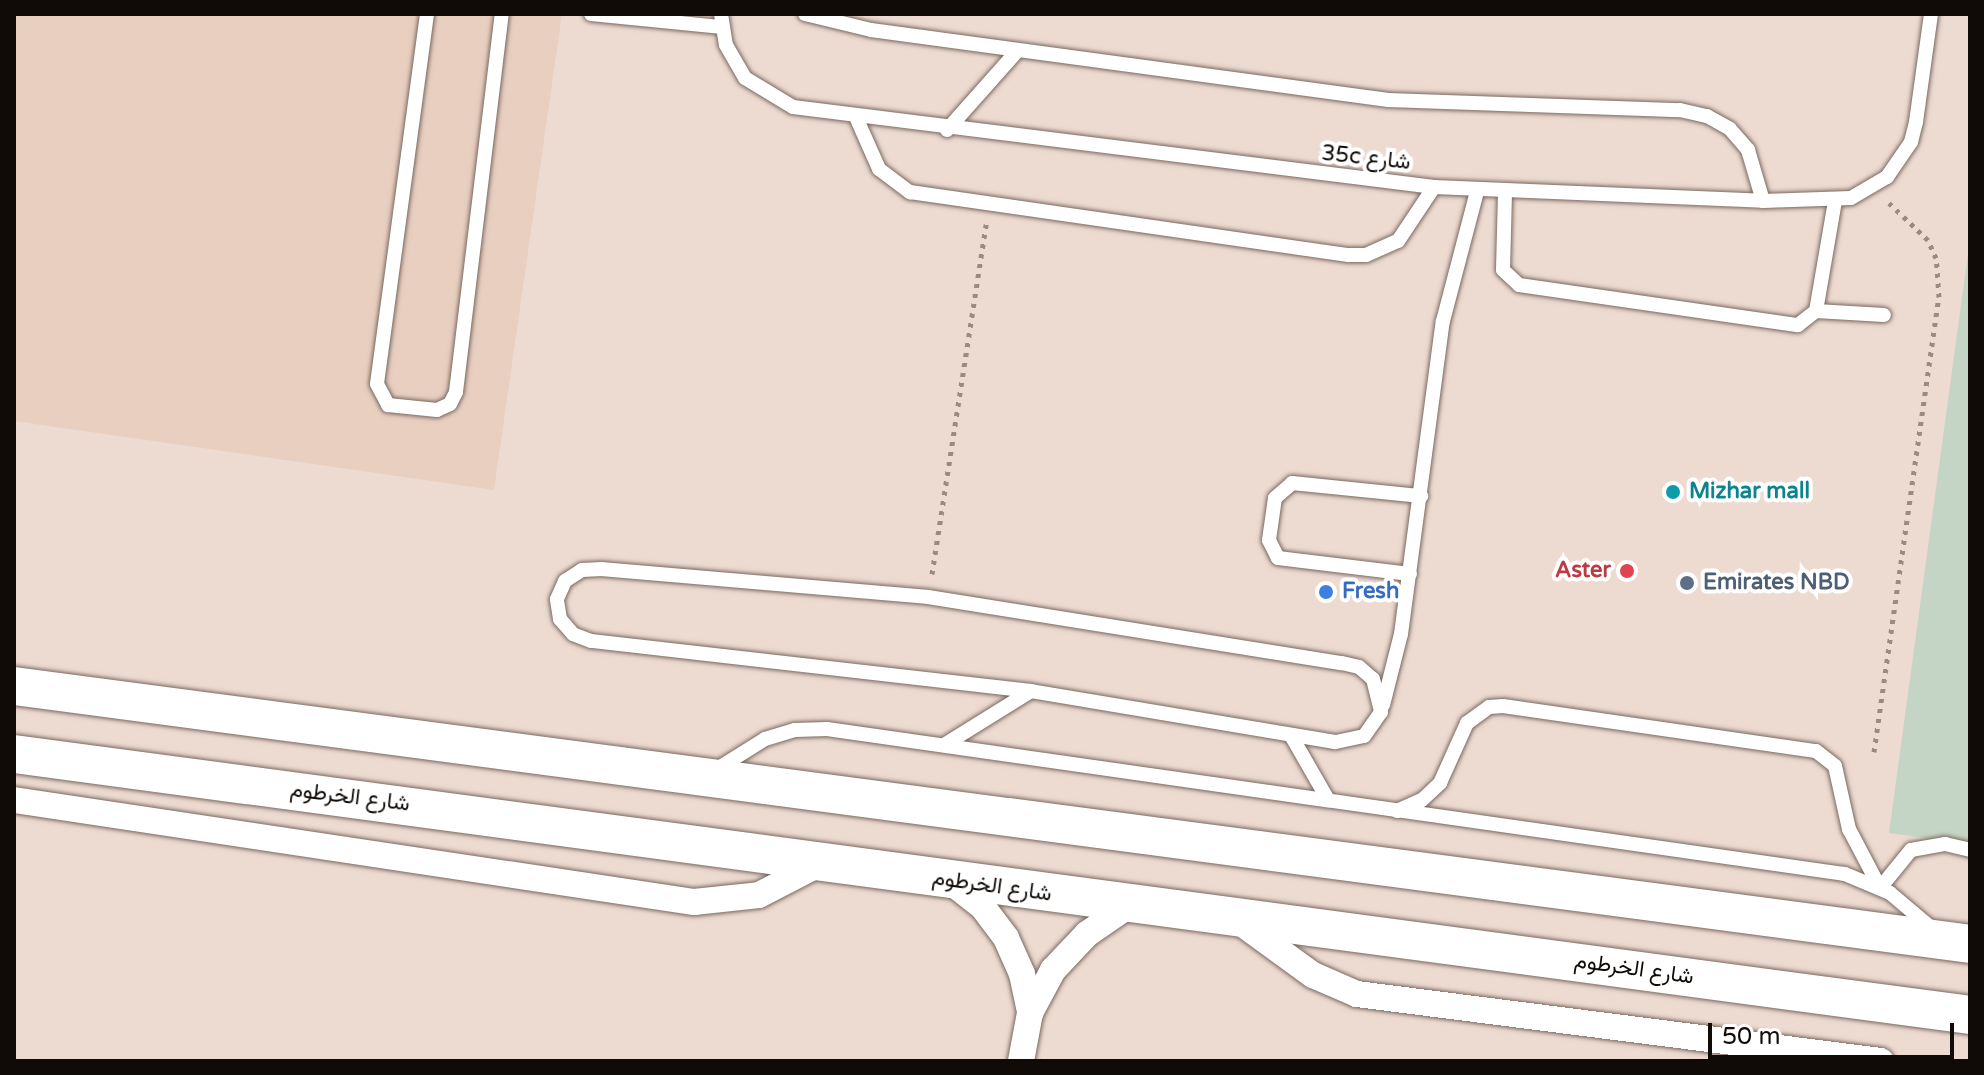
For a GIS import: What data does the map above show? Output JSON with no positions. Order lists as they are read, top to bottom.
{
  "streets": {
    "main road": ["شارع الخرطوم"],
    "lane": ["35c شارع"]
  },
  "places": [
    "Mizhar mall",
    "Aster",
    "Emirates NBD",
    "Fresh"
  ],
  "scale_bar": "50 m"
}
